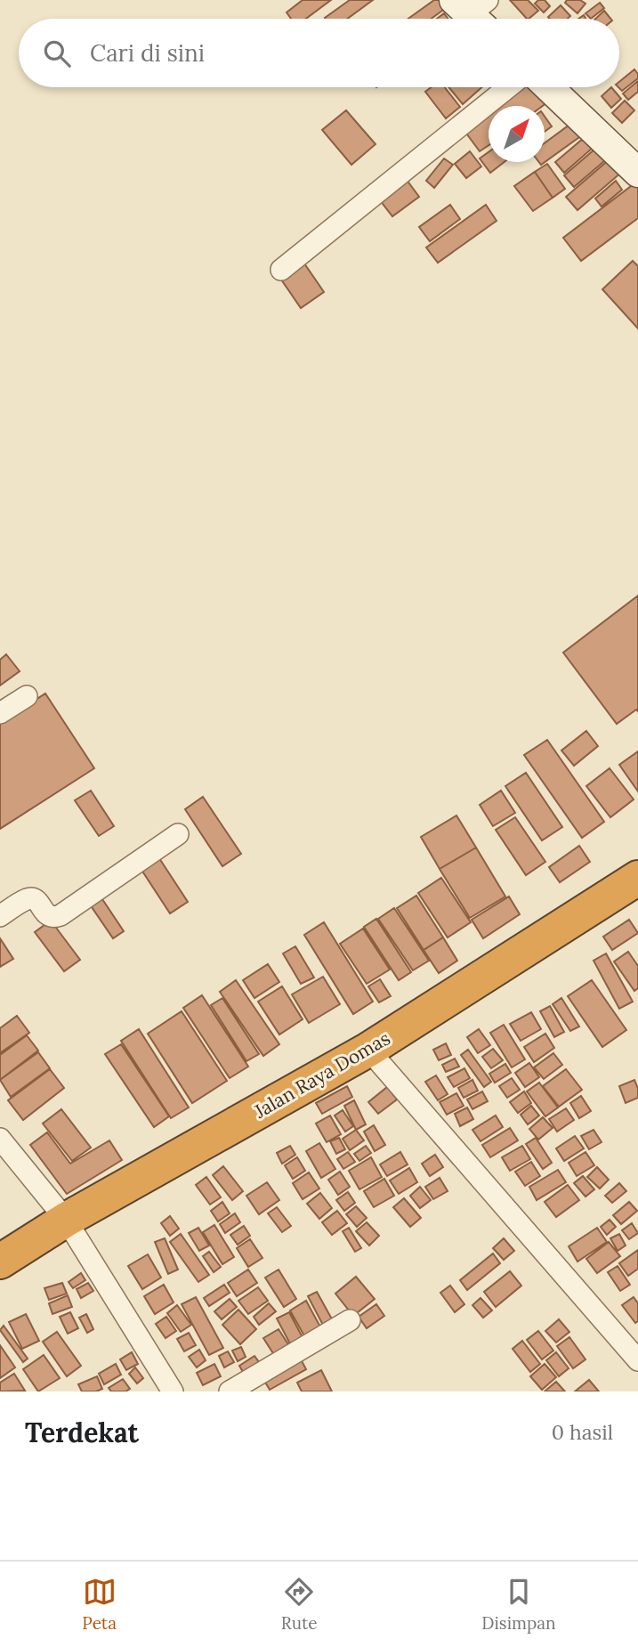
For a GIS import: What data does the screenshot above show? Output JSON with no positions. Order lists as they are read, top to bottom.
{
  "streets": {
    "highway": ["Jalan Raya Domas"]
  },
  "north": "top right",
  "page": {
    "search": "Cari di sini",
    "heading": ["Terdekat", "0 hasil"],
    "nav": ["Peta", "Rute", "Disimpan"]
  }
}
